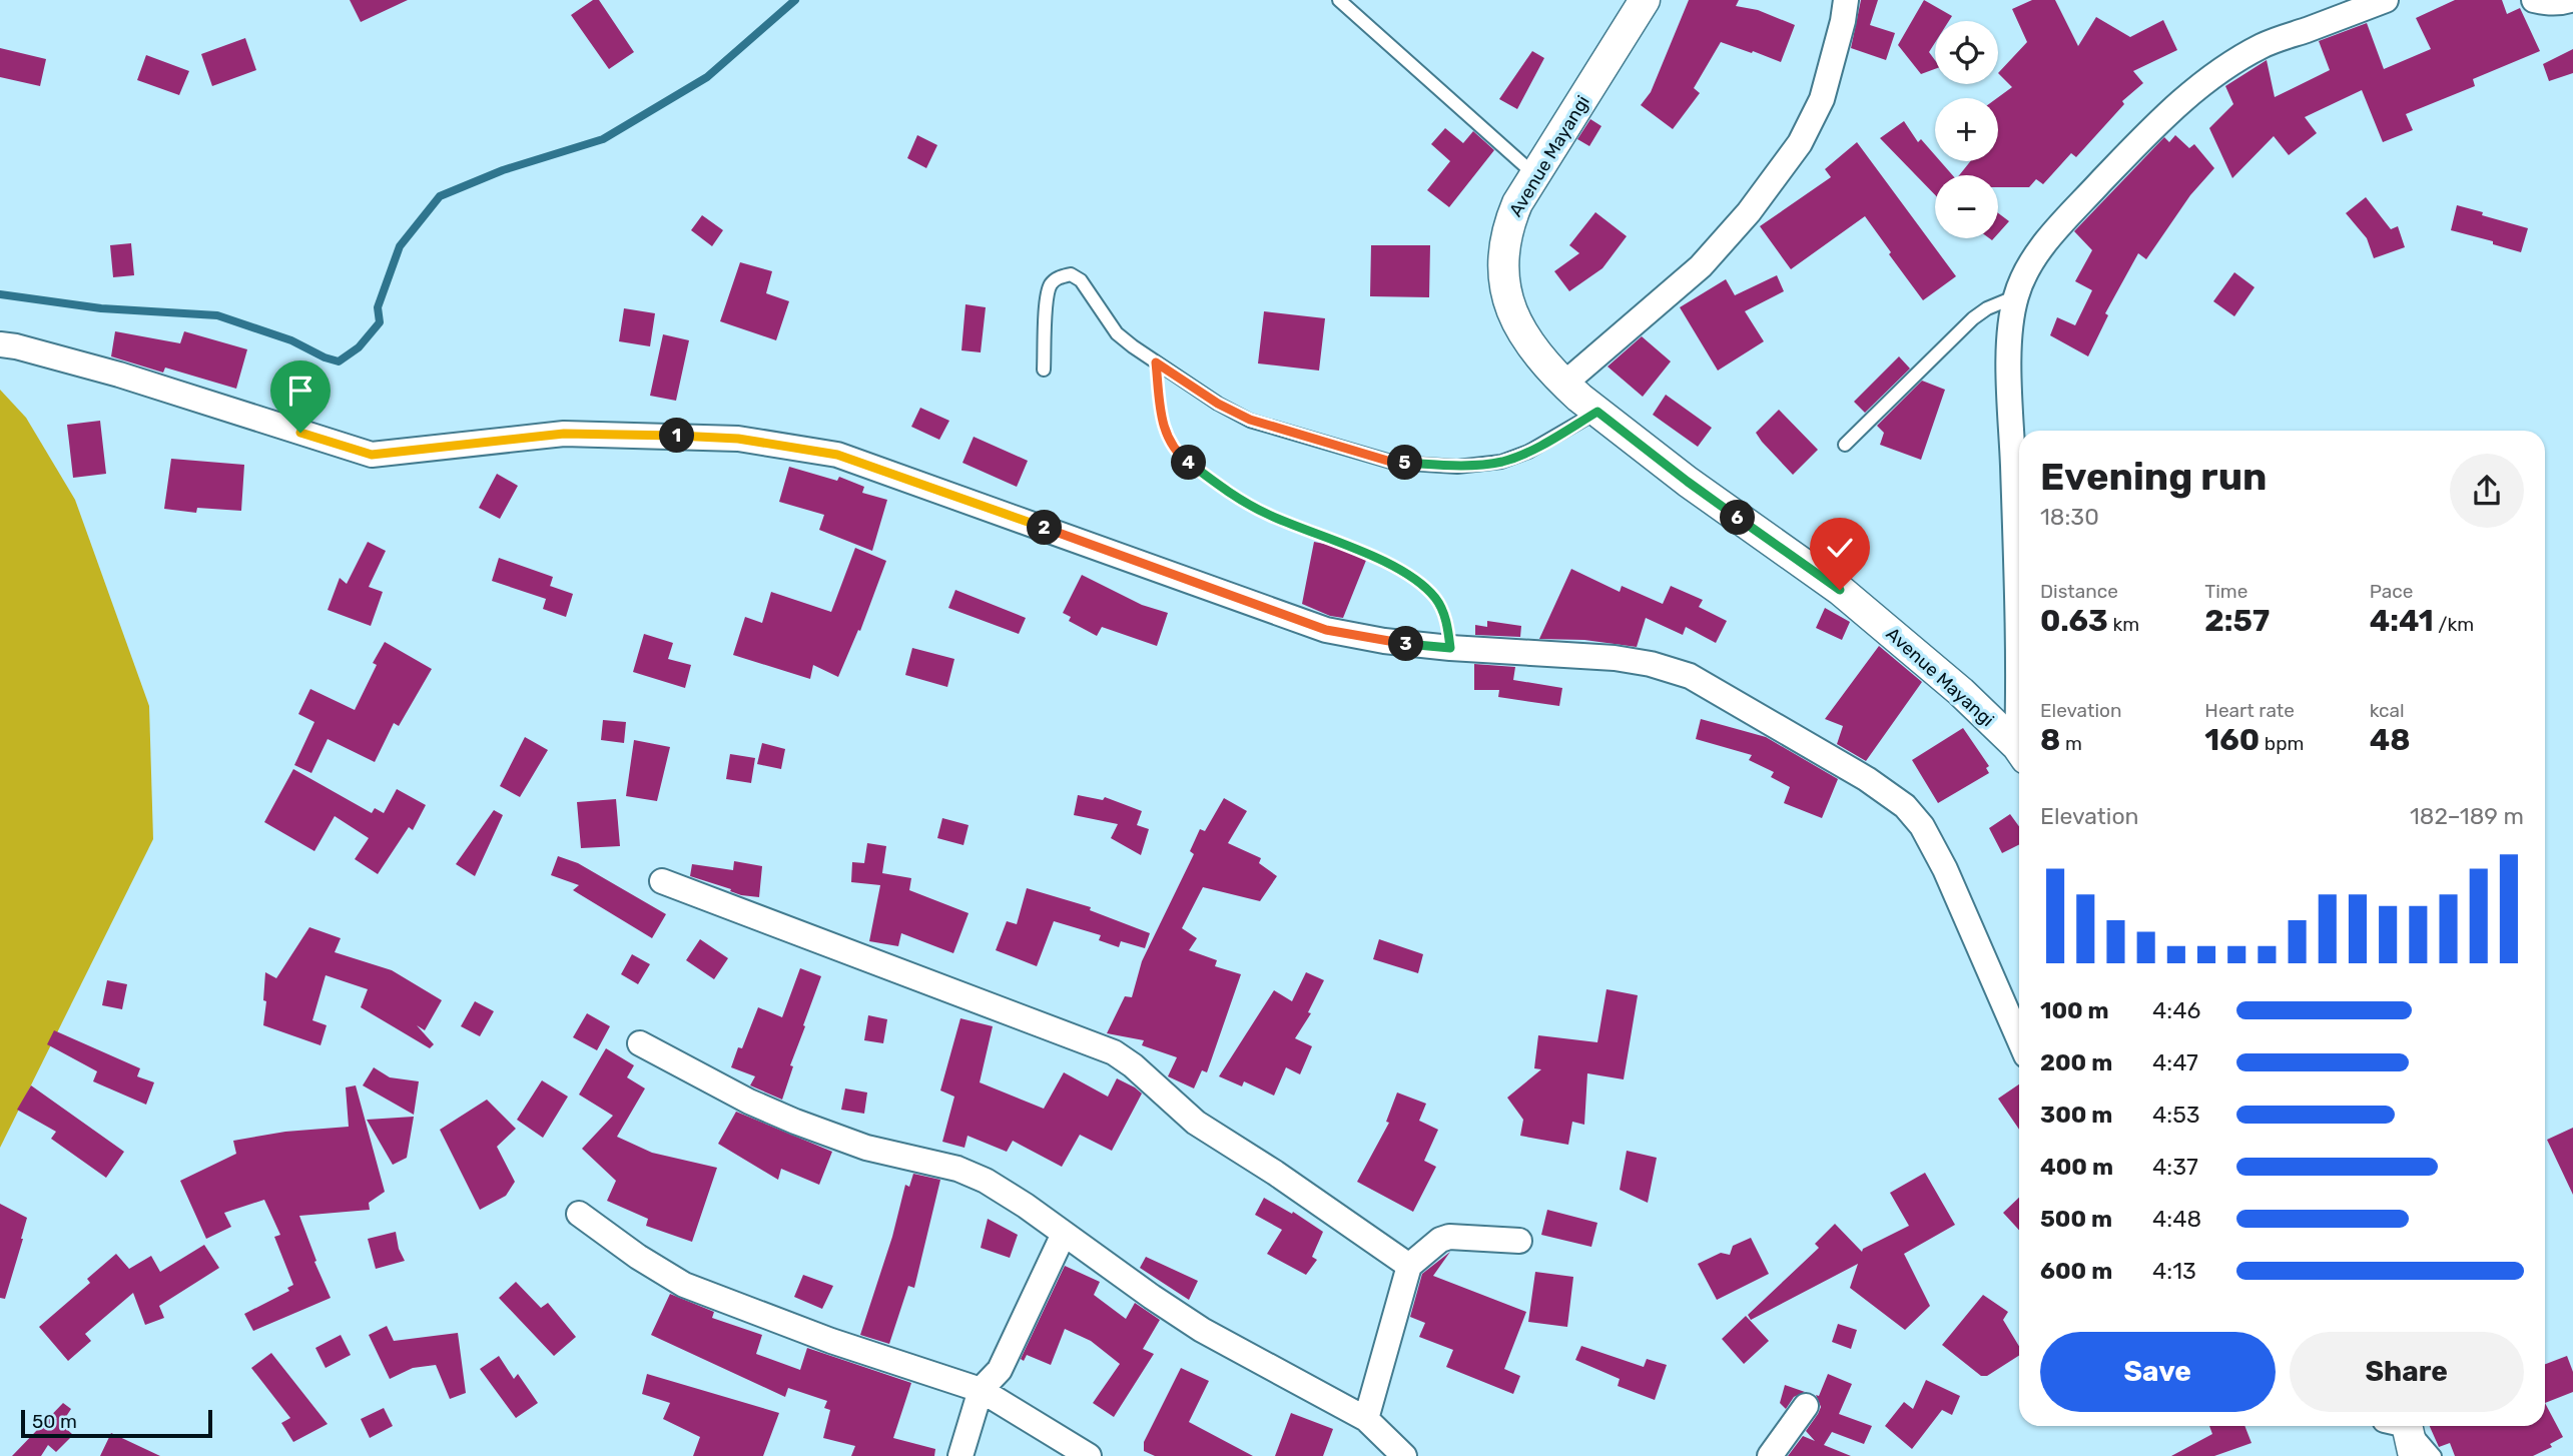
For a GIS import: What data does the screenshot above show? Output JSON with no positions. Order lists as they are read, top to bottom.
{
  "streets": {
    "street": ["Avenue Mayangi"]
  },
  "scale_bar": "50 m",
  "page": {
    "map_buttons": ["+", "−"],
    "pins": [
      "1",
      "4",
      "5",
      "6",
      "2",
      "3"
    ],
    "heading": ["Evening run", "18:30"],
    "stats": [
      ["Distance", "0.63 km"],
      ["Time", "2:57"],
      ["Pace", "4:41 /km"],
      ["Elevation", "8 m"],
      ["Heart rate", "160 bpm"],
      ["kcal", "48"]
    ],
    "chart": ["Elevation", "182–189 m"],
    "list": [
      {
        "name": "100 m",
        "note": "4:46"
      },
      {
        "name": "200 m",
        "note": "4:47"
      },
      {
        "name": "300 m",
        "note": "4:53"
      },
      {
        "name": "400 m",
        "note": "4:37"
      },
      {
        "name": "500 m",
        "note": "4:48"
      },
      {
        "name": "600 m",
        "note": "4:13"
      }
    ],
    "buttons": ["Save", "Share"],
    "scale": "50 m"
  }
}
